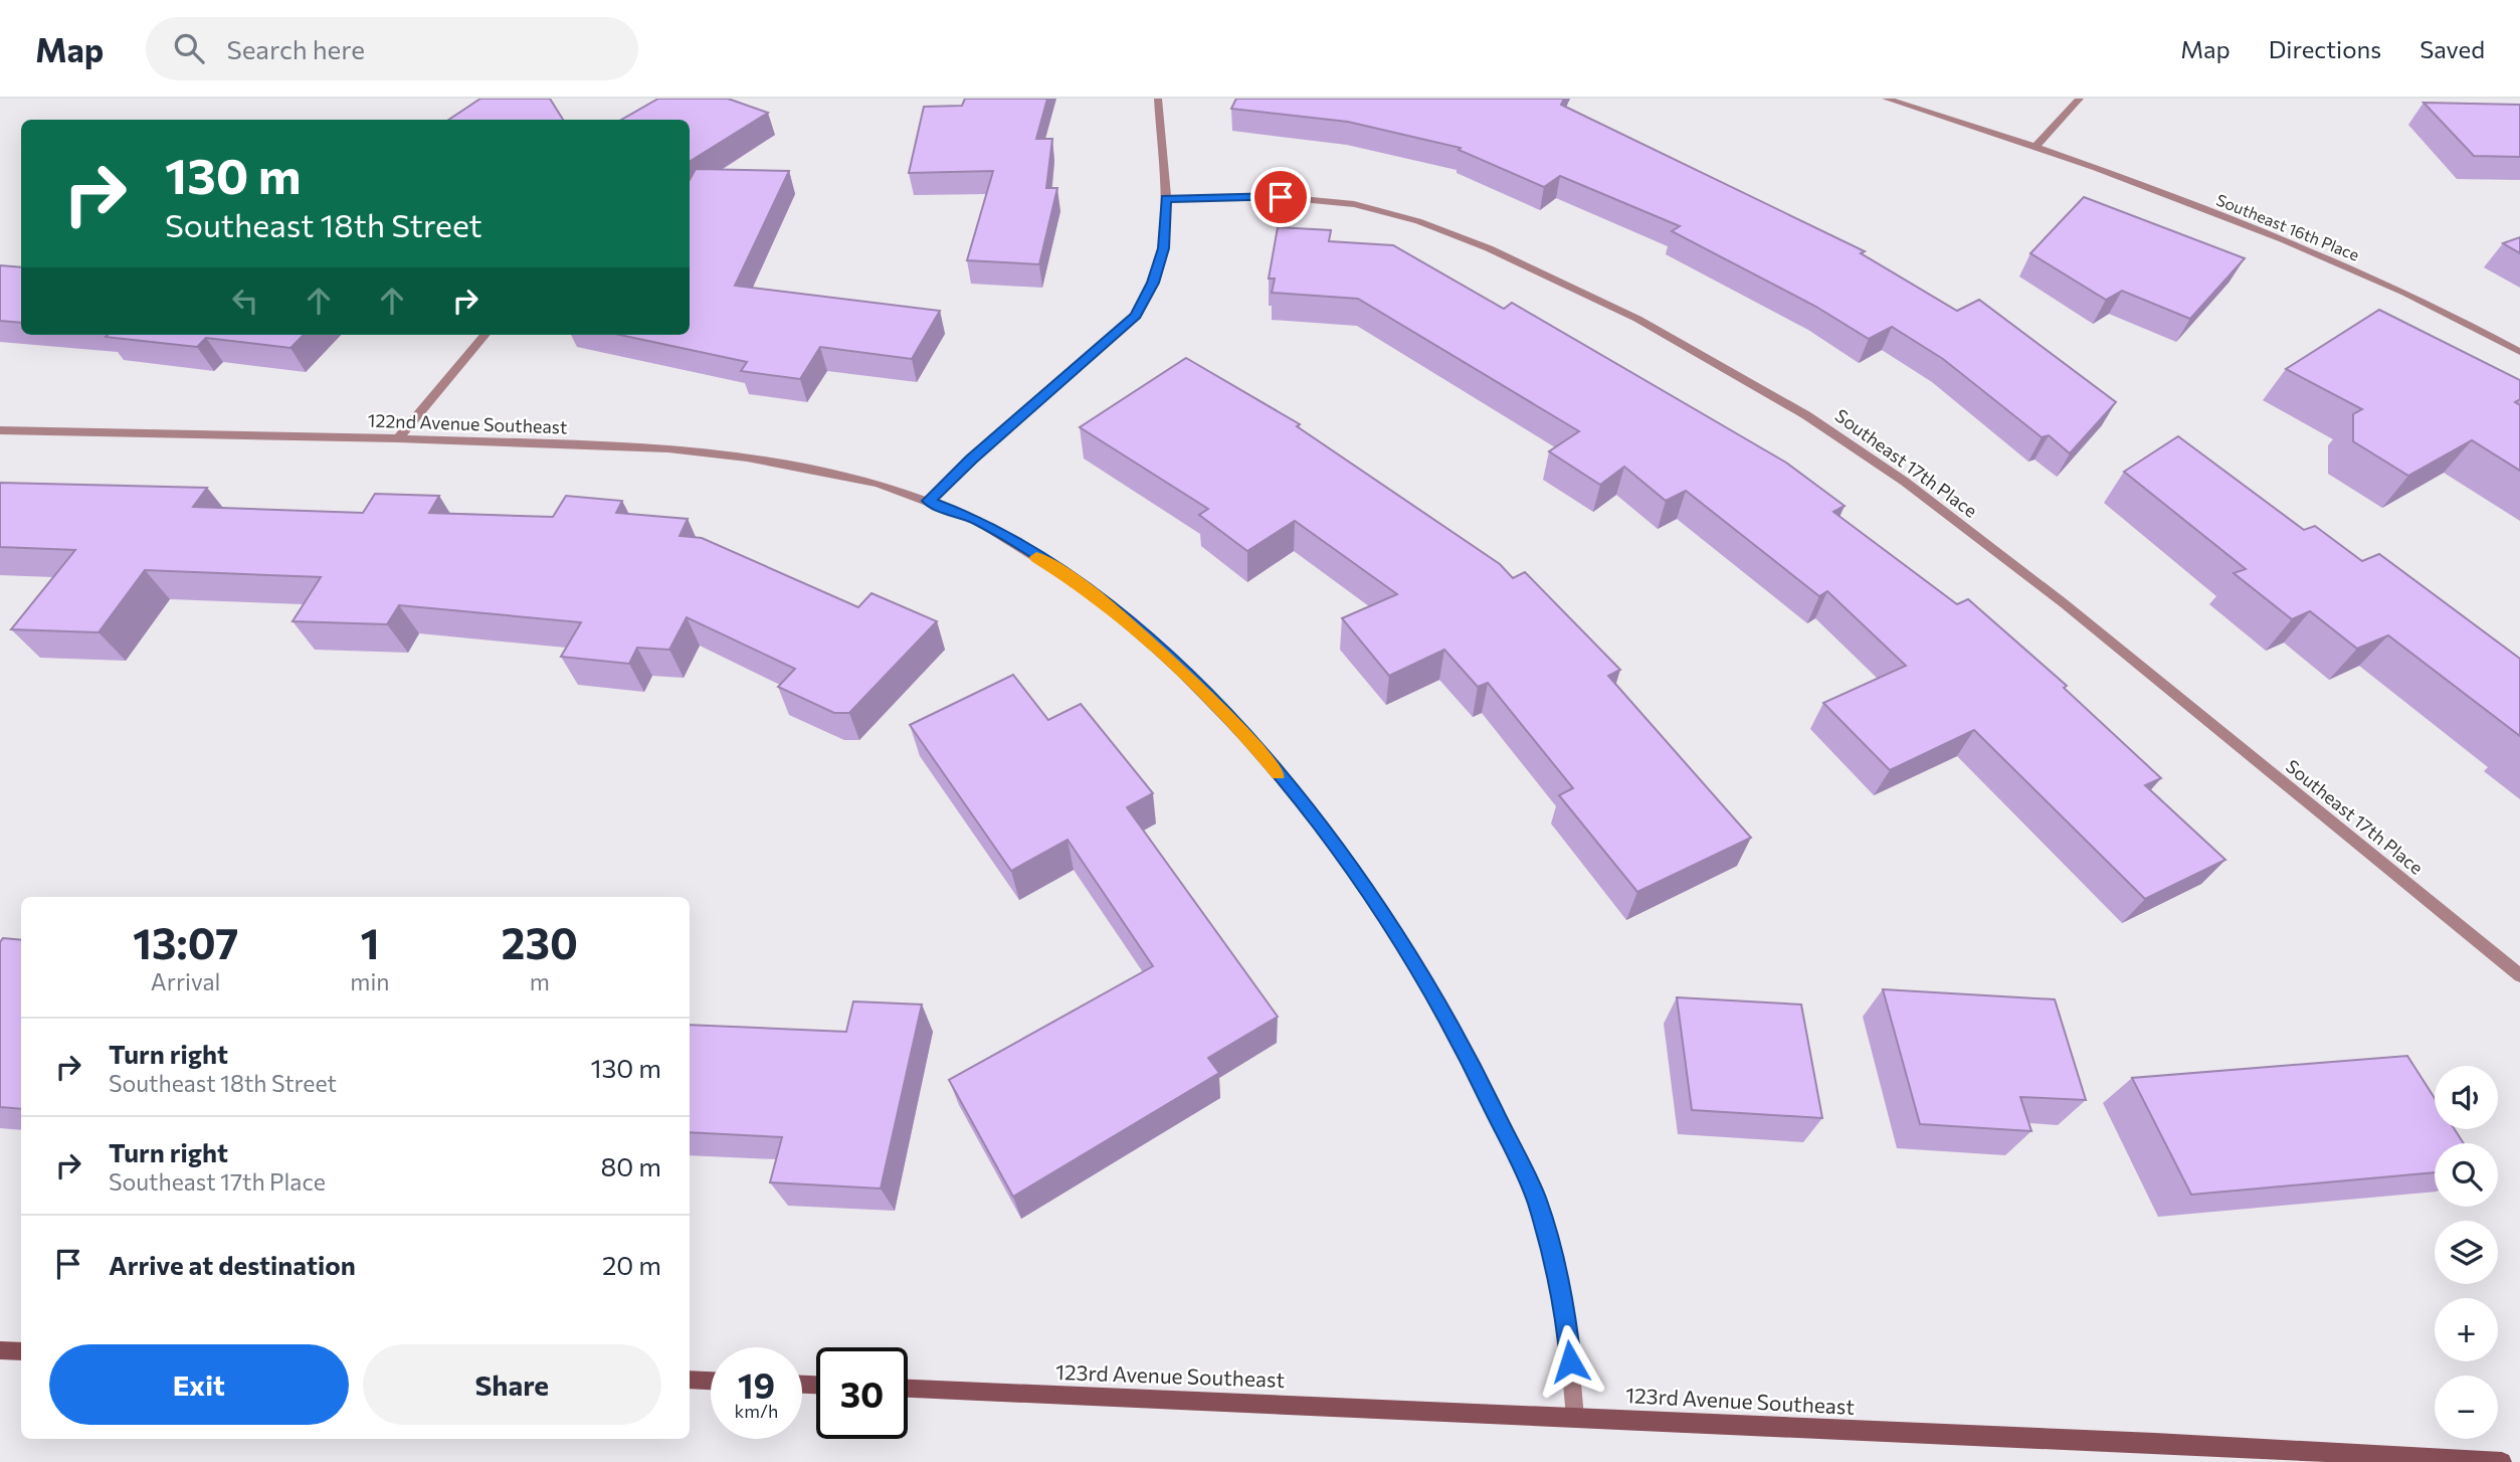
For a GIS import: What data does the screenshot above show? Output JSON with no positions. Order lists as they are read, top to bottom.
{
  "streets": {
    "street": [
      "Southeast 16th Place",
      "122nd Avenue Southeast",
      "Southeast 17th Place",
      "123rd Avenue Southeast"
    ]
  },
  "crossings": [
    ["122nd Avenue Southeast", "123rd Avenue Southeast"]
  ],
  "page": {
    "header": "Map",
    "search": "Search here",
    "nav": ["Map", "Directions", "Saved"],
    "turn": ["130 m", "Southeast 18th Street"],
    "eta": [
      "13:07",
      "Arrival",
      "1",
      "min",
      "230",
      "m"
    ],
    "list": [
      {
        "name": "Turn right",
        "note": "Southeast 18th Street",
        "value": "130 m"
      },
      {
        "name": "Turn right",
        "note": "Southeast 17th Place",
        "value": "80 m"
      },
      {
        "name": "Arrive at destination",
        "value": "20 m"
      }
    ],
    "map_buttons": ["+", "−"],
    "buttons": ["Exit", "Share"],
    "speed": "19 km/h",
    "limit": "30"
  }
}
